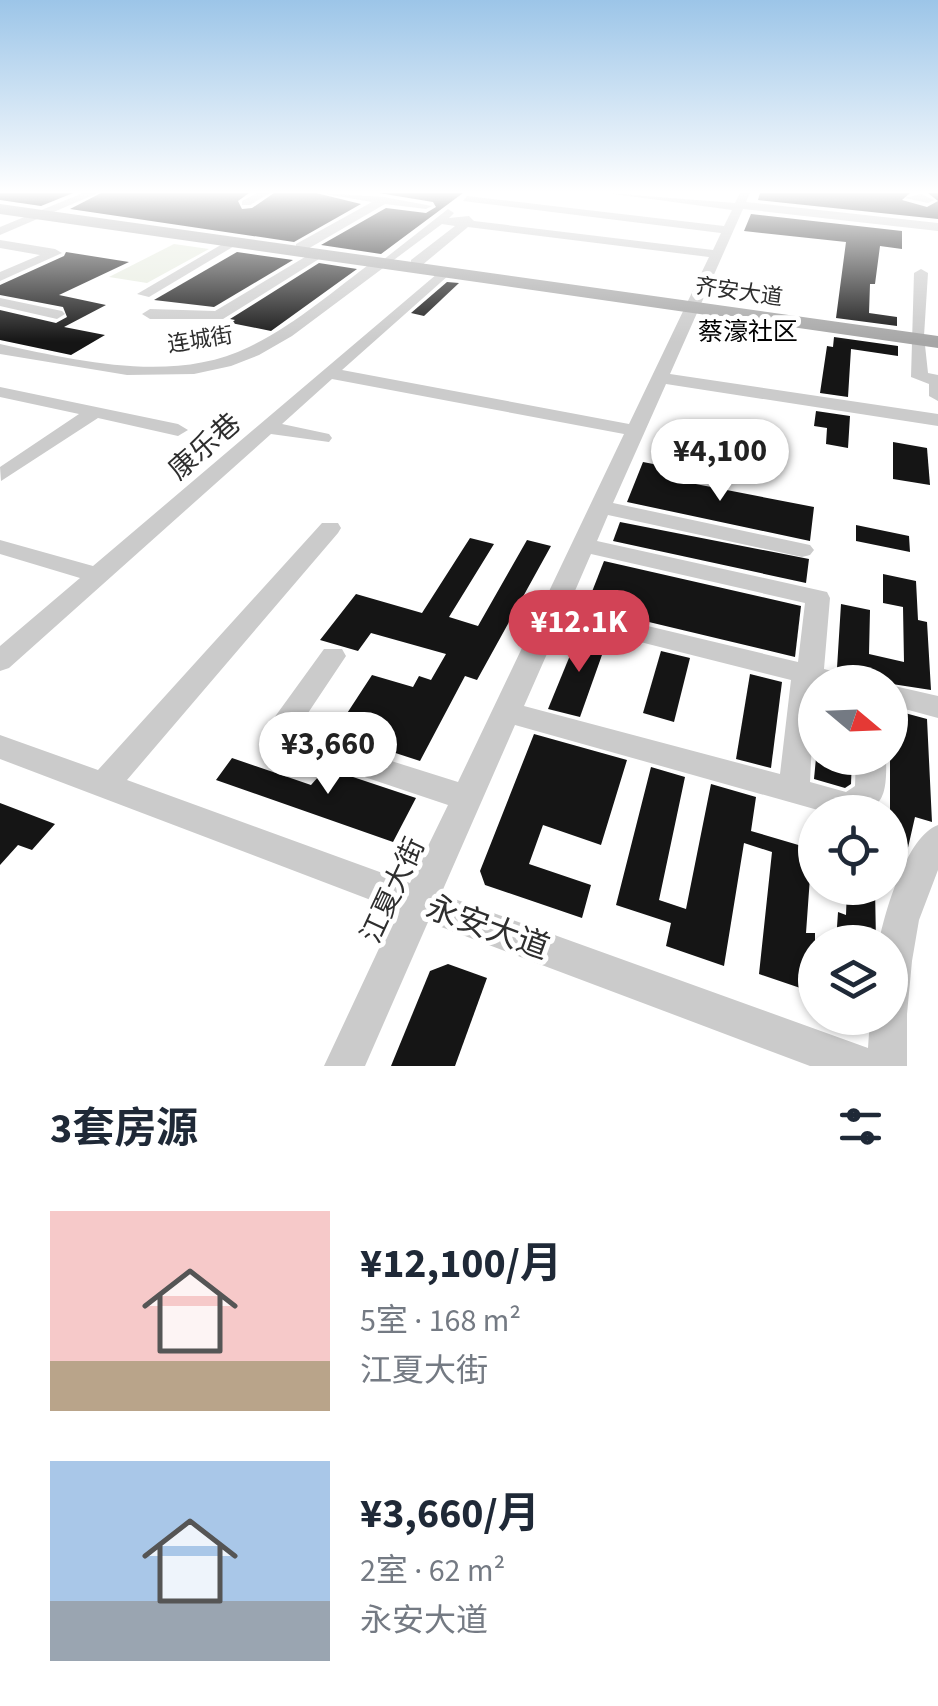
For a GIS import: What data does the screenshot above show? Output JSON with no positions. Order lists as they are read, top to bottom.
{
  "streets": {
    "main road": ["齐安大道"],
    "street": [
      "连城街",
      "康乐巷",
      "江夏大街",
      "永安大道"
    ]
  },
  "crossings": [
    ["齐安大道", "连城街"],
    ["齐安大道", "康乐巷"],
    ["齐安大道", "江夏大街"],
    ["江夏大街", "永安大道"]
  ],
  "districts": ["蔡濠社区"],
  "north": "right",
  "page": {
    "price": ["¥4,100", "¥12.1K", "¥3,660"],
    "heading": "3套房源",
    "list": [
      {
        "name": "¥12,100/月",
        "note": "5室 · 168 m² · 江夏大街"
      },
      {
        "name": "¥3,660/月",
        "note": "2室 · 62 m² · 永安大道"
      }
    ]
  }
}
